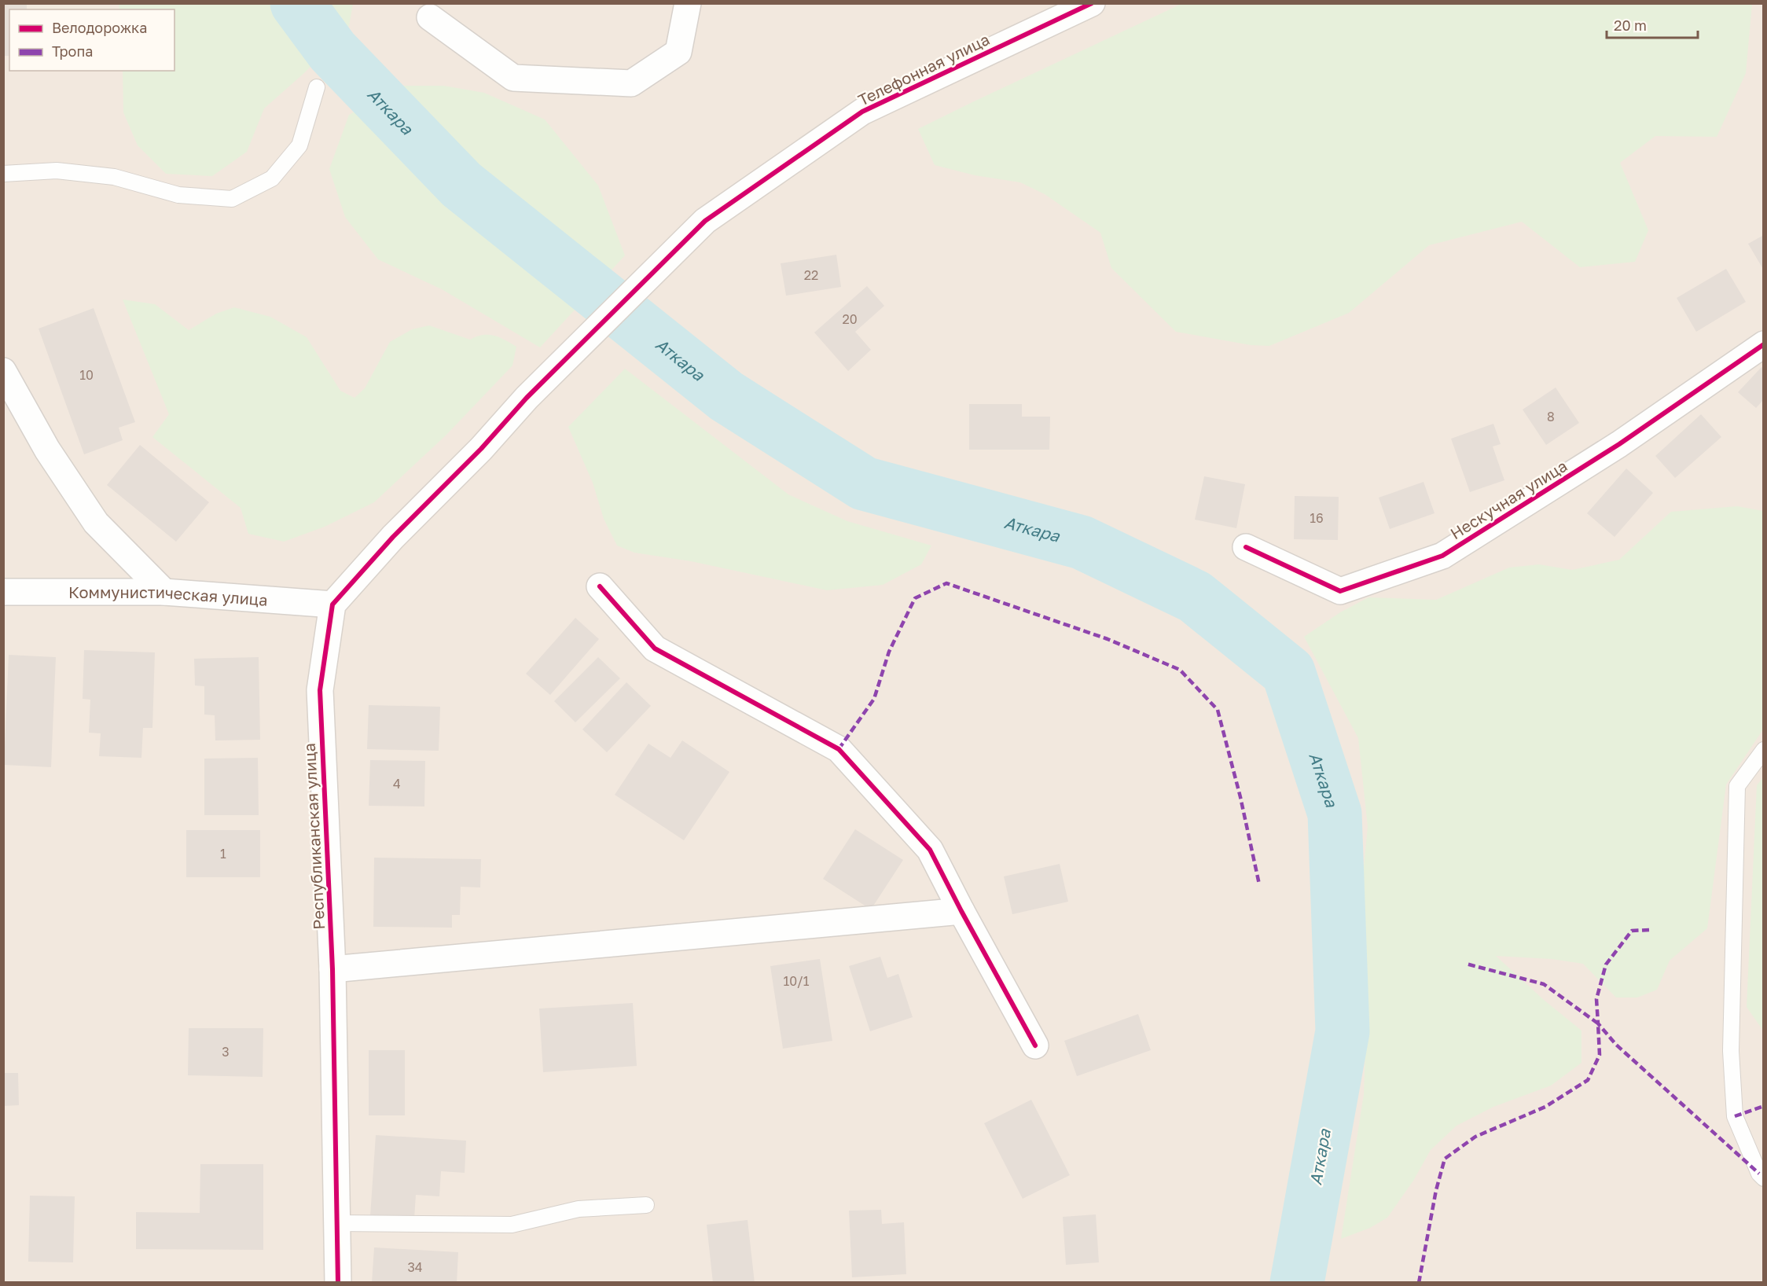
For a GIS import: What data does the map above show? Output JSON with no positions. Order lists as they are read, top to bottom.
{
  "streets": {
    "street": [
      "Телефонная улица",
      "Нескучная улица",
      "Коммунистическая улица",
      "Республиканская улица"
    ]
  },
  "crossings": [
    ["Телефонная улица", "Коммунистическая улица"],
    ["Телефонная улица", "Республиканская улица"],
    ["Коммунистическая улица", "Республиканская улица"]
  ],
  "water": ["Аткара"],
  "house_numbers": [
    "22",
    "20",
    "10",
    "8",
    "16",
    "4",
    "1",
    "10/1",
    "3",
    "34"
  ],
  "legend": ["Велодорожка", "Тропа"],
  "scale_bar": "20 m"
}
